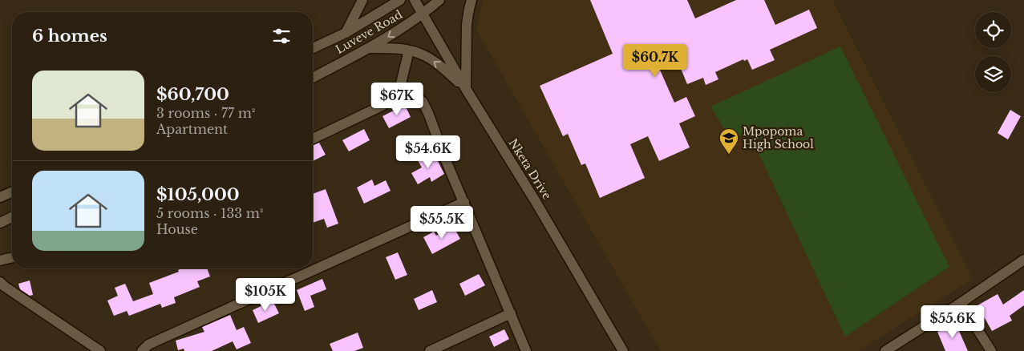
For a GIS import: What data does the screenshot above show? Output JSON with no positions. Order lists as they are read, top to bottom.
{
  "streets": {
    "street": ["Luveve Road", "Nketa Drive"]
  },
  "crossings": [
    ["Luveve Road", "Nketa Drive"]
  ],
  "places": {
    "school or university": ["Mpopoma High School"]
  },
  "page": {
    "heading": "6 homes",
    "price": [
      "$60.7K",
      "$67K",
      "$54.6K",
      "$55.5K",
      "$105K",
      "$55.6K"
    ],
    "list": [
      {
        "name": "$60,700",
        "note": "3 rooms · 77 m² · Apartment"
      },
      {
        "name": "$105,000",
        "note": "5 rooms · 133 m² · House"
      }
    ]
  }
}
